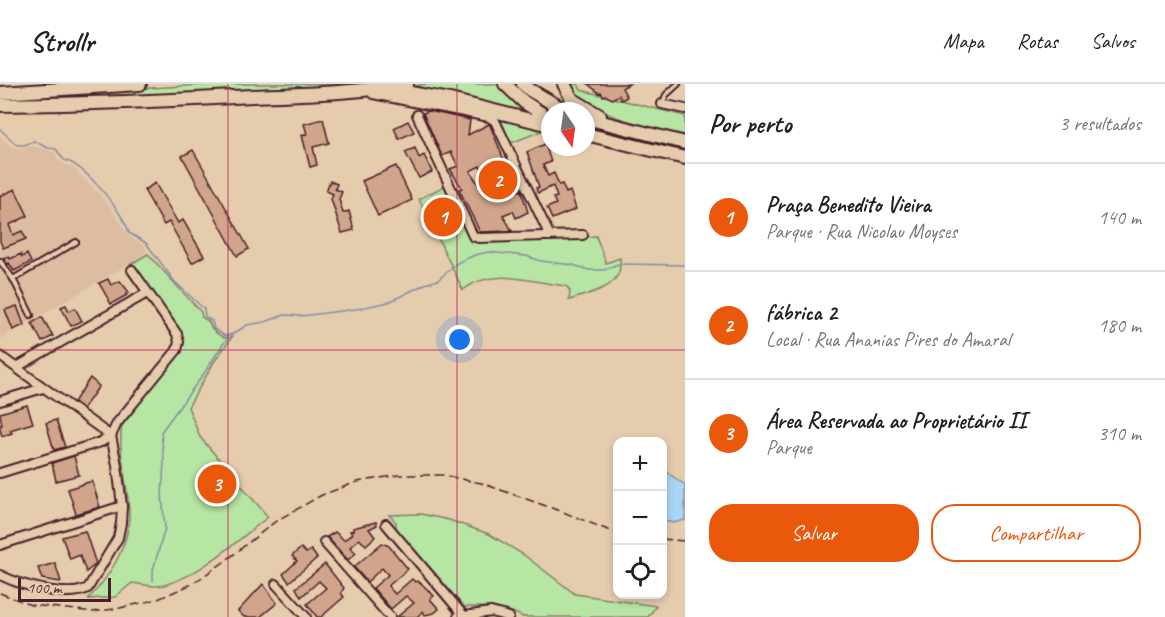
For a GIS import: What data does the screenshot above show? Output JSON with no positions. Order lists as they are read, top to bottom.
{
  "scale_bar": "100 m",
  "north": "bottom",
  "page": {
    "header": "Strollr",
    "nav": ["Mapa", "Rotas", "Salvos"],
    "heading": ["Por perto", "3 resultados"],
    "pins": ["2", "1", "3"],
    "list": [
      {
        "mark": "1",
        "name": "Praça Benedito Vieira",
        "note": "Parque · Rua Nicolau Moyses",
        "value": "140 m"
      },
      {
        "mark": "2",
        "name": "fábrica 2",
        "note": "Local · Rua Ananias Pires do Amaral",
        "value": "180 m"
      },
      {
        "mark": "3",
        "name": "Área Reservada ao Proprietário II",
        "note": "Parque",
        "value": "310 m"
      }
    ],
    "map_buttons": ["+", "−"],
    "buttons": ["Salvar", "Compartilhar"],
    "scale": "100 m"
  }
}
